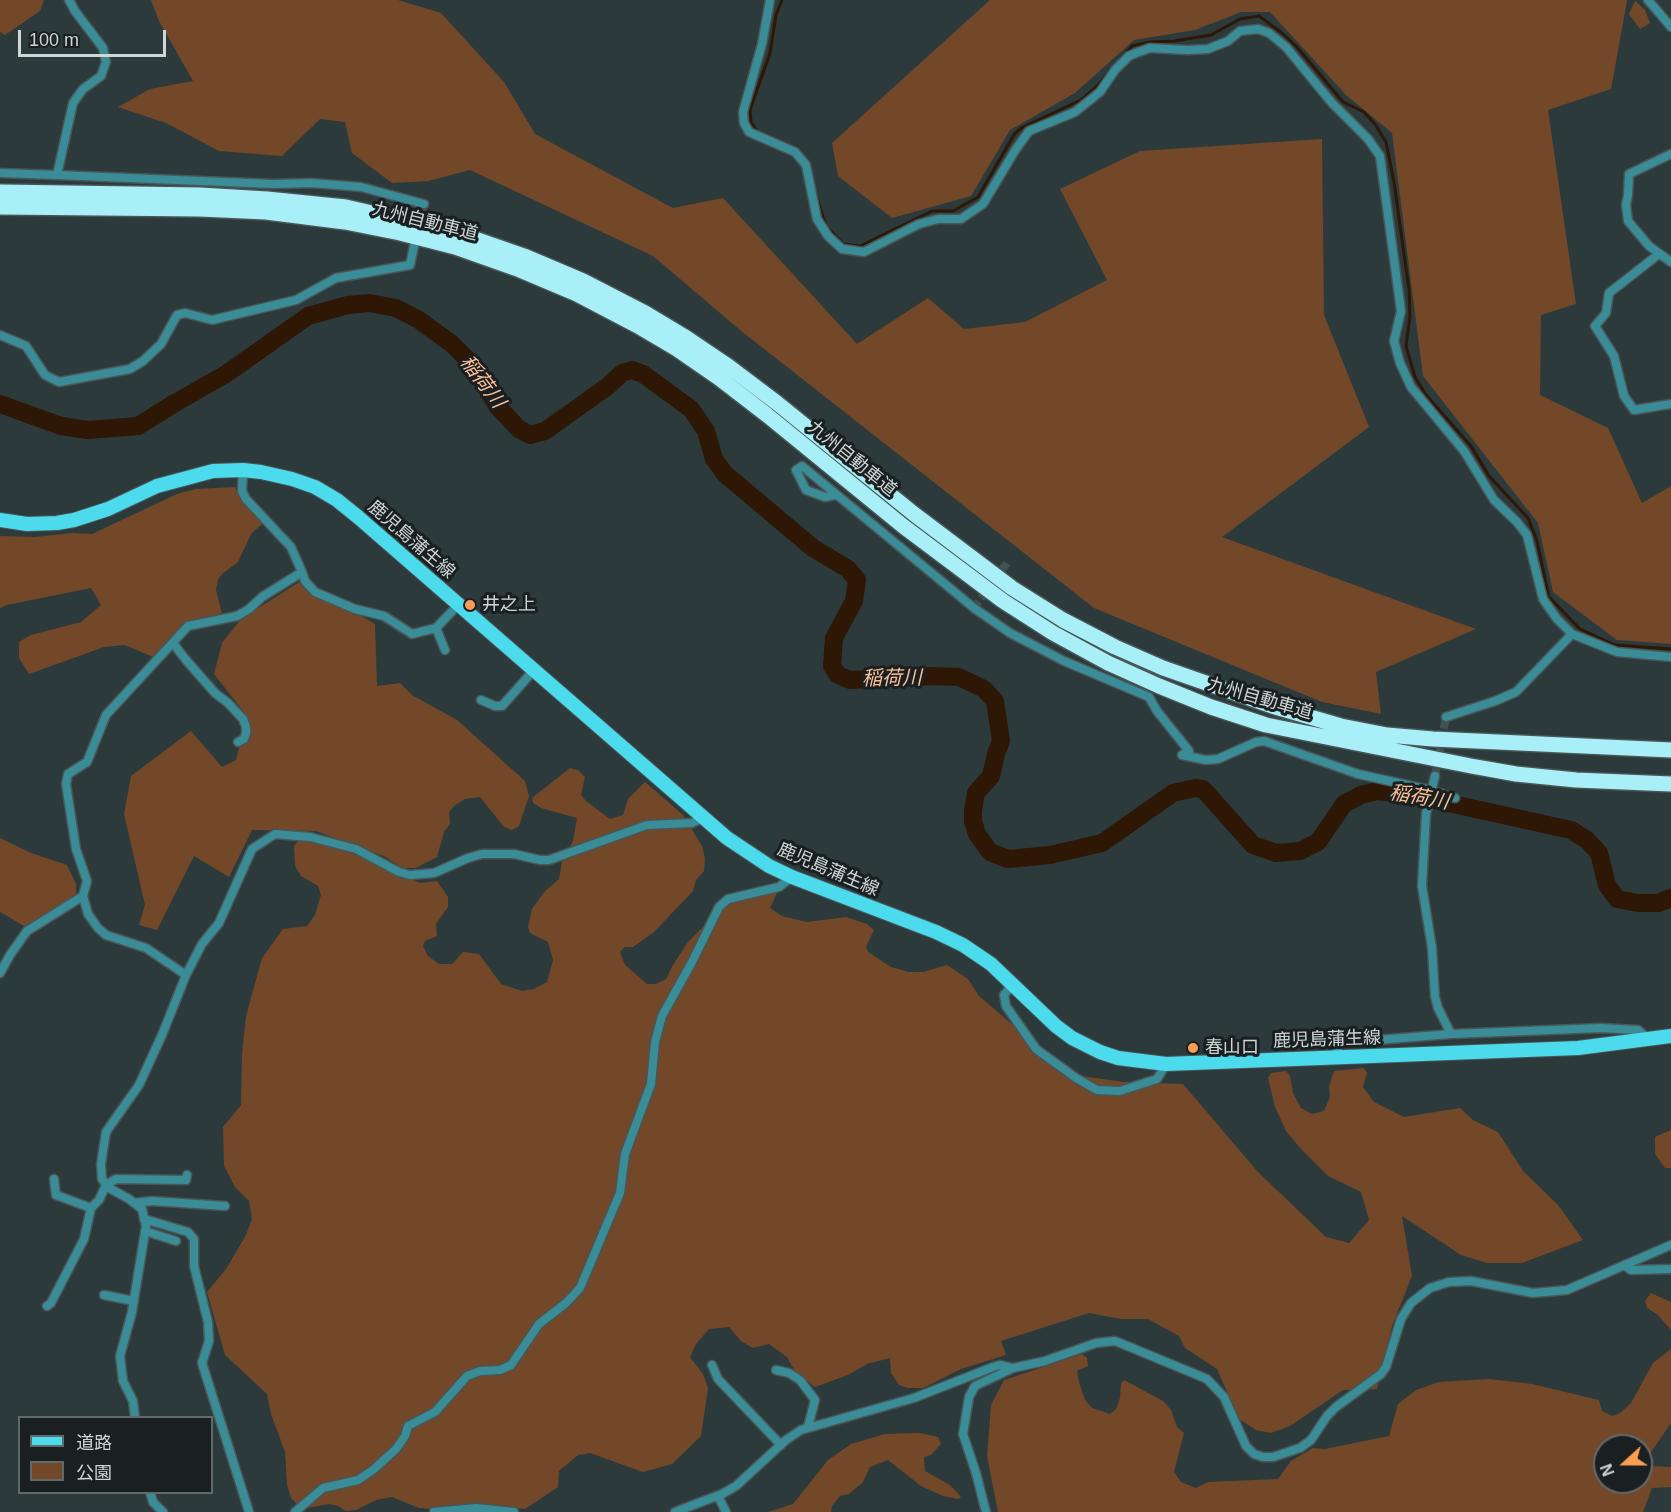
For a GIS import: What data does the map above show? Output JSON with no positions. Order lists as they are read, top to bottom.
{
  "streets": {
    "highway": ["九州自動車道"],
    "main road": ["鹿児島蒲生線"]
  },
  "water": ["稲荷川"],
  "places": ["井之上", "春山口"],
  "legend": ["道路", "公園"],
  "scale_bar": "100 m",
  "north": "left"
}
